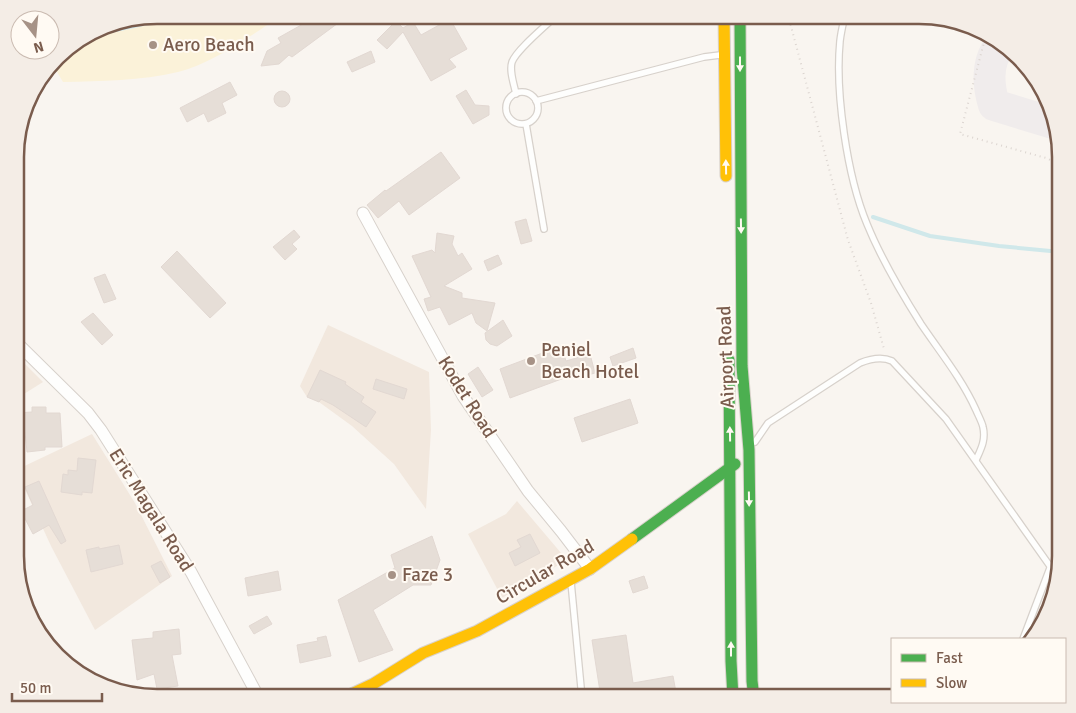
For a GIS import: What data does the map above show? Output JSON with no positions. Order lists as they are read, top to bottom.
{
  "streets": {
    "main road": ["Airport Road", "Circular Road"],
    "street": ["Kodet Road", "Eric Magala Road"]
  },
  "crossings": [
    ["Airport Road", "Circular Road"],
    ["Kodet Road", "Circular Road"]
  ],
  "places": ["Aero Beach", "Peniel Beach Hotel", "Faze 3"],
  "legend": ["Fast", "Slow"],
  "scale_bar": "50 m",
  "north": "bottom"
}
